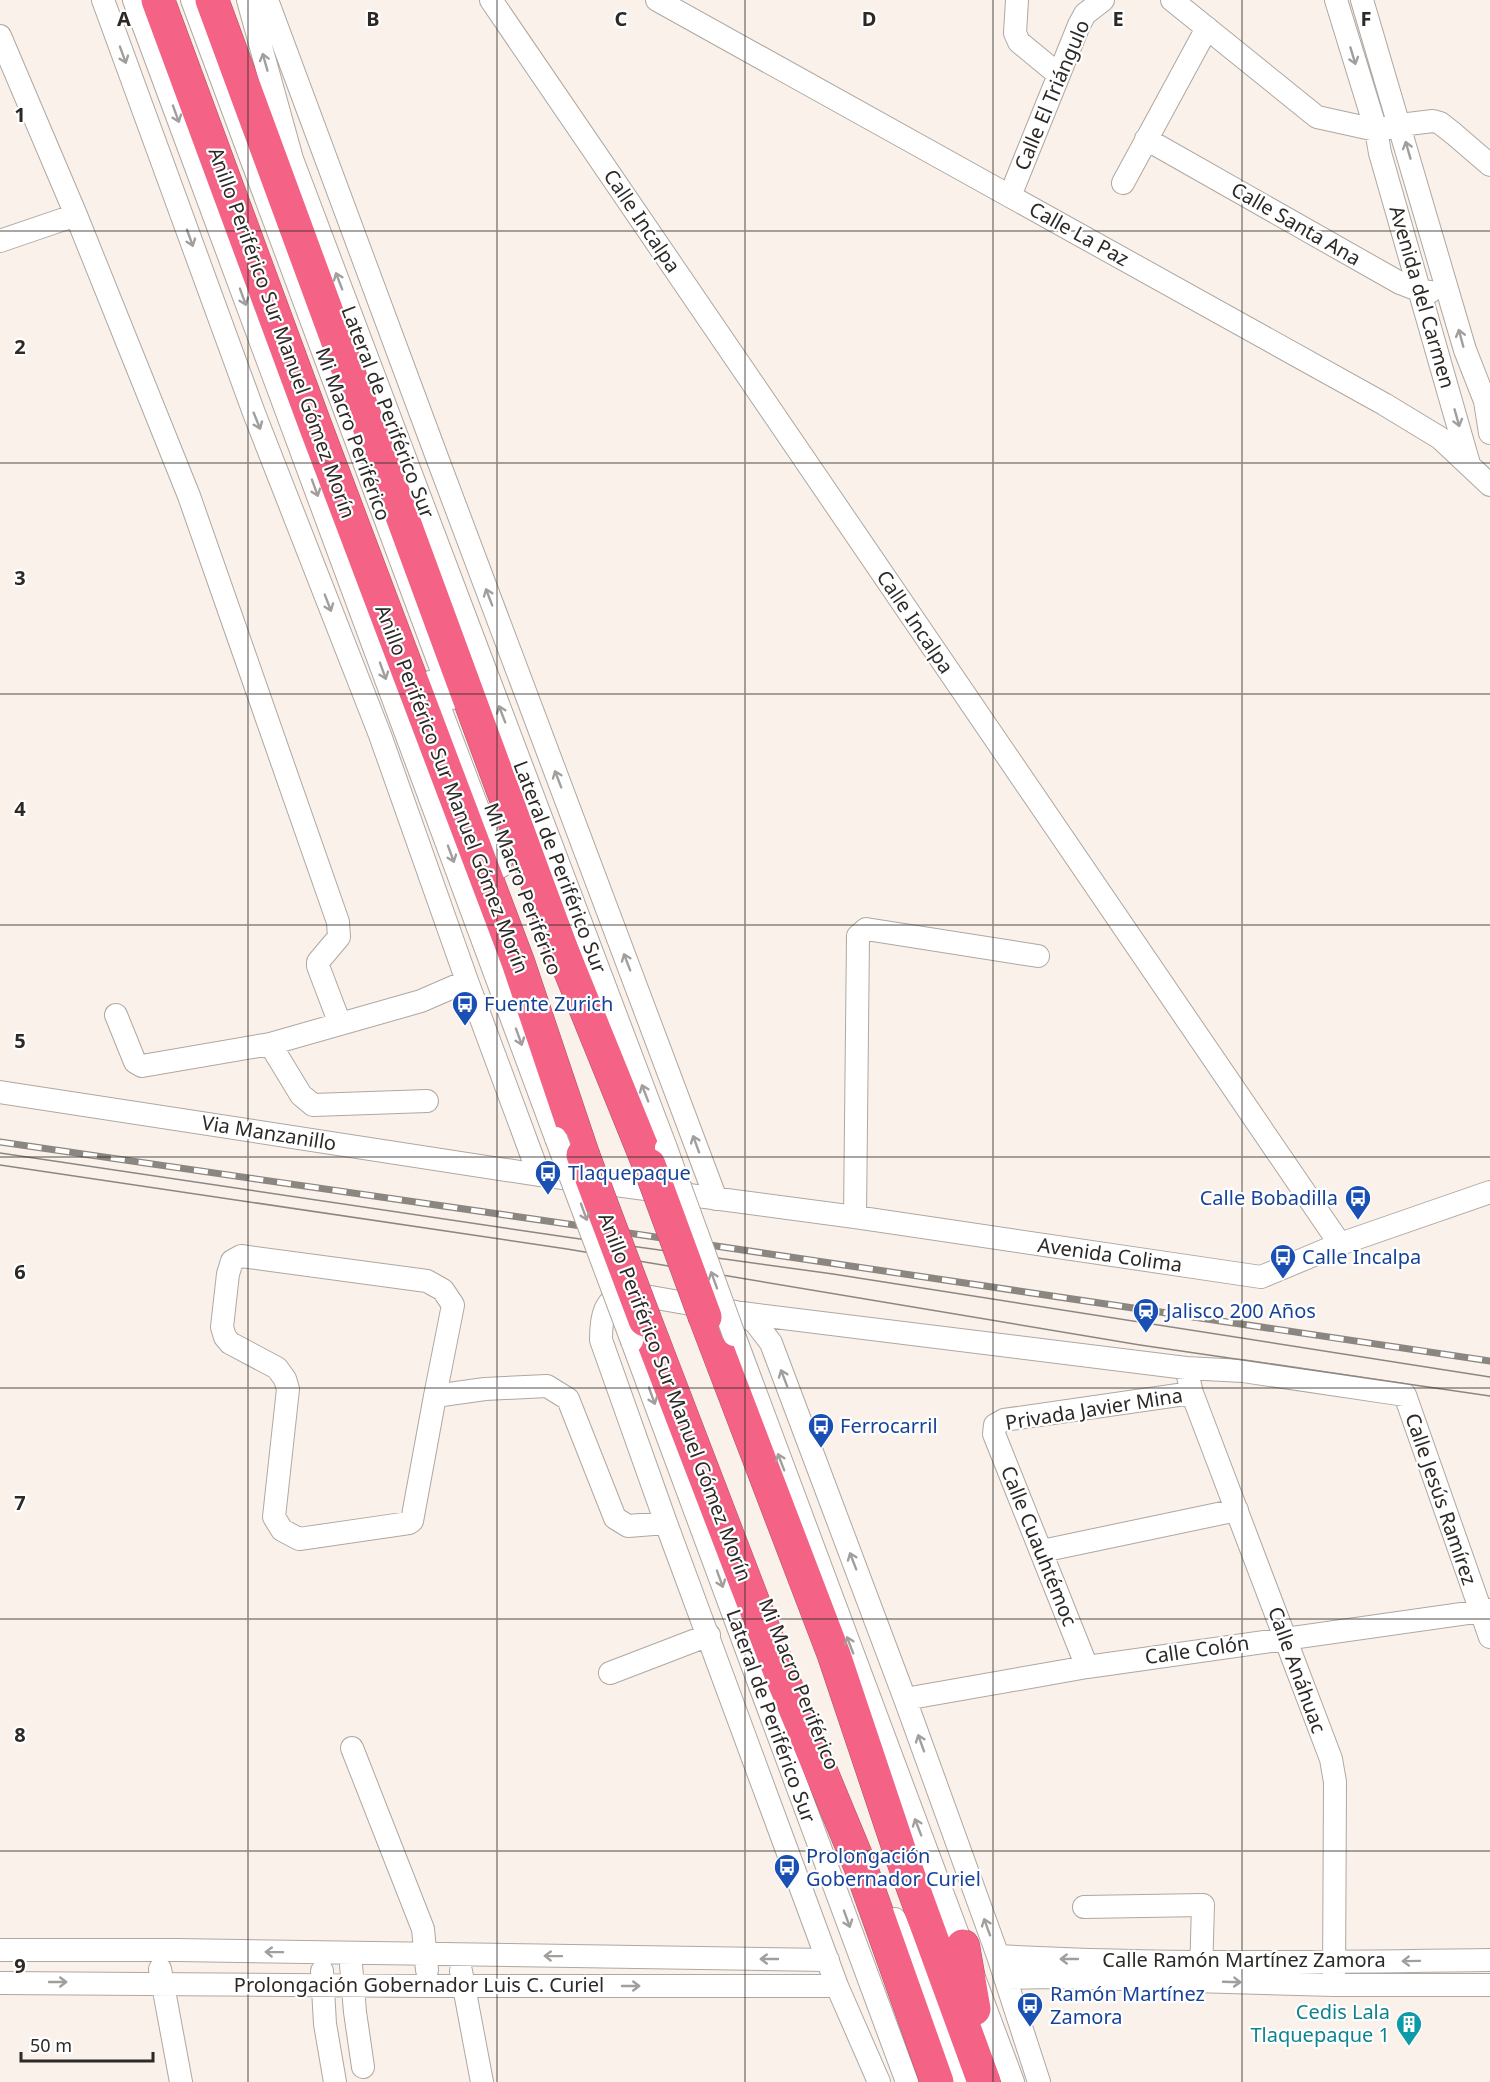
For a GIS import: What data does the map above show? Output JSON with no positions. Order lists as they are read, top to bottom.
{
  "streets": {
    "highway": ["Anillo Periférico Sur Manuel Gómez Morín"],
    "street": [
      "Calle El Triángulo",
      "Calle Incalpa",
      "Calle Santa Ana",
      "Calle La Paz",
      "Avenida del Carmen",
      "Lateral de Periférico Sur",
      "Mi Macro Periférico",
      "Via Manzanillo",
      "Avenida Colima",
      "Privada Javier Mina",
      "Calle Jesús Ramírez",
      "Calle Cuauhtémoc",
      "Calle Colón",
      "Calle Anáhuac",
      "Calle Ramón Martínez Zamora",
      "Prolongación Gobernador Luis C. Curiel"
    ]
  },
  "crossings": [
    ["Calle El Triángulo", "Calle La Paz"],
    ["Calle Incalpa", "Avenida Colima"],
    ["Calle Santa Ana", "Avenida del Carmen"],
    ["Calle La Paz", "Avenida del Carmen"],
    ["Anillo Periférico Sur Manuel Gómez Morín", "Lateral de Periférico Sur"],
    ["Anillo Periférico Sur Manuel Gómez Morín", "Mi Macro Periférico"],
    ["Lateral de Periférico Sur", "Mi Macro Periférico"],
    ["Via Manzanillo", "Avenida Colima"],
    ["Privada Javier Mina", "Calle Cuauhtémoc"],
    ["Privada Javier Mina", "Calle Anáhuac"],
    ["Calle Jesús Ramírez", "Calle Colón"],
    ["Calle Jesús Ramírez", "Calle Anáhuac"],
    ["Calle Cuauhtémoc", "Calle Colón"],
    ["Calle Colón", "Calle Anáhuac"],
    ["Calle Anáhuac", "Calle Ramón Martínez Zamora"]
  ],
  "places": {
    "bus stop": [
      "Fuente Zurich",
      "Tlaquepaque",
      "Calle Bobadilla",
      "Calle Incalpa",
      "Ferrocarril",
      "Prolongación Gobernador Curiel",
      "Ramón Martínez Zamora"
    ],
    "station": ["Jalisco 200 Años"],
    "building": ["Cedis Lala Tlaquepaque 1"]
  },
  "scale_bar": "50 m",
  "grid": {
    "columns": [
      "A",
      "B",
      "C",
      "D",
      "E",
      "F"
    ],
    "rows": [
      "1",
      "2",
      "3",
      "4",
      "5",
      "6",
      "7",
      "8",
      "9"
    ]
  }
}
